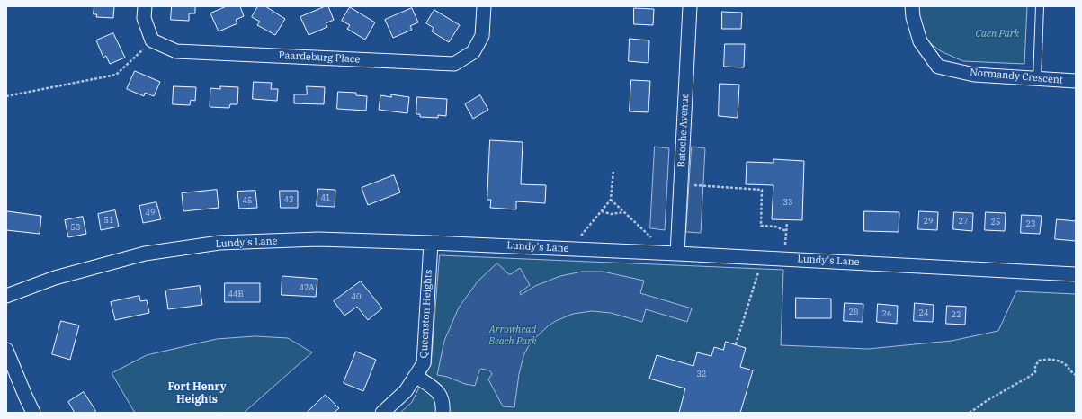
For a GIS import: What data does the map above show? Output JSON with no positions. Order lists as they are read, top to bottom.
{
  "streets": {
    "street": [
      "Paardeburg Place",
      "Normandy Crescent",
      "Batoche Avenue",
      "Lundy's Lane",
      "Queenston Heights"
    ]
  },
  "crossings": [
    ["Batoche Avenue", "Lundy's Lane"],
    ["Lundy's Lane", "Queenston Heights"]
  ],
  "districts": ["Fort Henry Heights"],
  "parks": ["Caen Park", "Arrowhead Beach Park"],
  "house_numbers": [
    "41",
    "43",
    "45",
    "33",
    "49",
    "51",
    "29",
    "27",
    "25",
    "23",
    "53",
    "42A",
    "44B",
    "40",
    "28",
    "24",
    "26",
    "22",
    "32"
  ]
}
